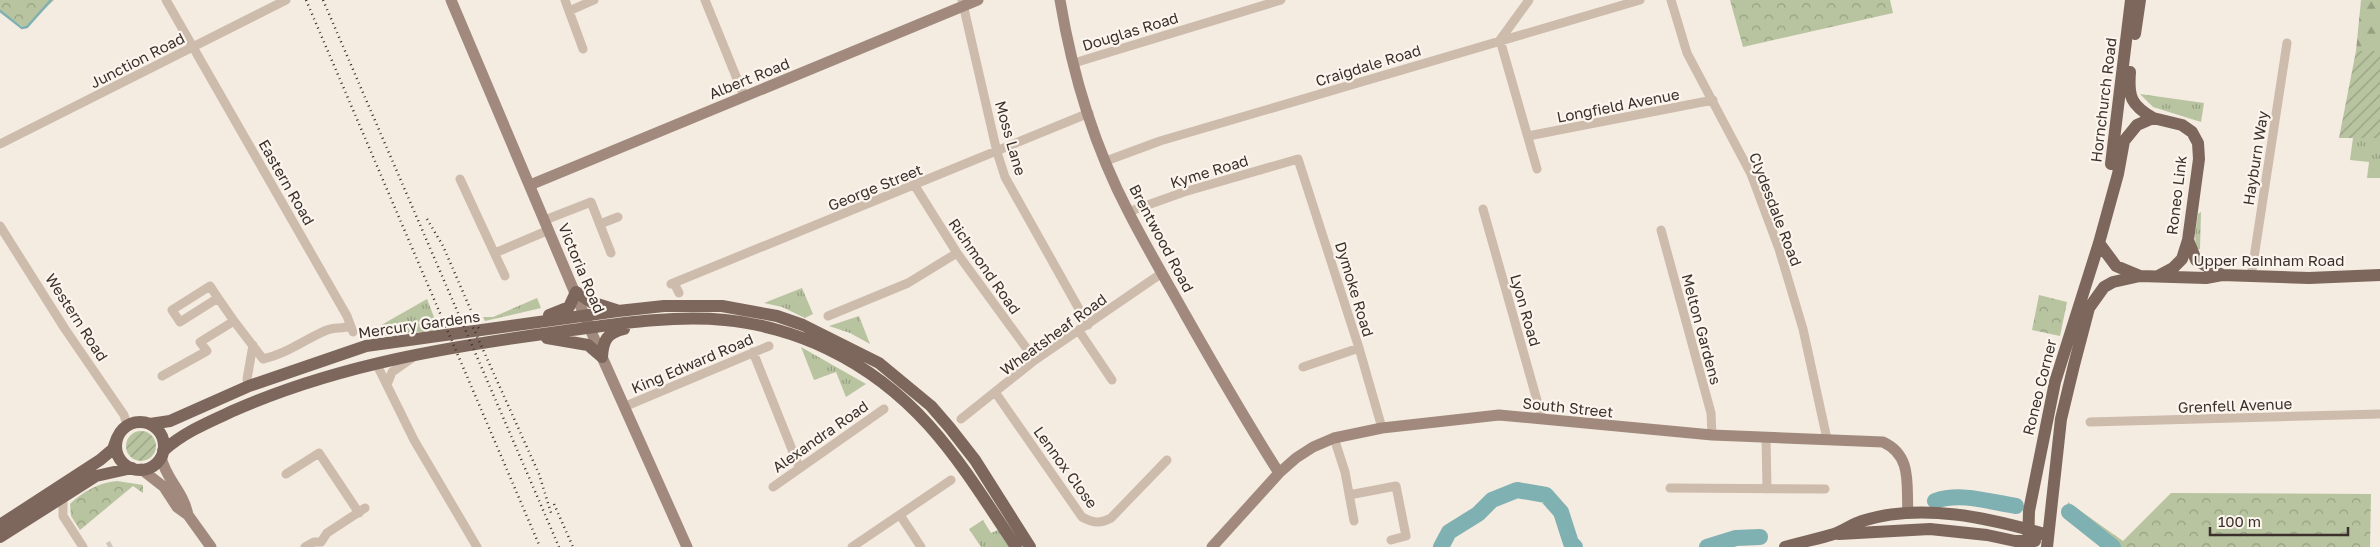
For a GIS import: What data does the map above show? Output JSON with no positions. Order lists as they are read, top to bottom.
{
  "streets": {
    "main road": [
      "Hornchurch Road",
      "Roneo Link",
      "Upper Rainham Road",
      "Mercury Gardens",
      "Roneo Corner"
    ],
    "street": [
      "Douglas Road",
      "Junction Road",
      "Craigdale Road",
      "Albert Road",
      "Longfield Avenue",
      "Moss Lane",
      "Hayburn Way",
      "Kyme Road",
      "Eastern Road",
      "George Street",
      "Clydesdale Road",
      "Brentwood Road",
      "Richmond Road",
      "Victoria Road",
      "Dymoke Road",
      "Lyon Road",
      "Western Road",
      "Melton Gardens",
      "Wheatsheaf Road",
      "King Edward Road",
      "Grenfell Avenue",
      "South Street",
      "Alexandra Road",
      "Lennox Close"
    ]
  },
  "crossings": [
    ["Douglas Road", "Brentwood Road"],
    ["Junction Road", "Eastern Road"],
    ["Craigdale Road", "Brentwood Road"],
    ["Albert Road", "Moss Lane"],
    ["Albert Road", "Victoria Road"],
    ["Hornchurch Road", "Roneo Link"],
    ["Hornchurch Road", "Roneo Corner"],
    ["Longfield Avenue", "Clydesdale Road"],
    ["Moss Lane", "George Street"],
    ["Moss Lane", "Wheatsheaf Road"],
    ["Hayburn Way", "Upper Rainham Road"],
    ["Kyme Road", "Brentwood Road"],
    ["Kyme Road", "Dymoke Road"],
    ["George Street", "Brentwood Road"],
    ["George Street", "Richmond Road"],
    ["Roneo Link", "Upper Rainham Road"],
    ["Roneo Link", "Roneo Corner"],
    ["Clydesdale Road", "South Street"],
    ["Brentwood Road", "Wheatsheaf Road"],
    ["Brentwood Road", "South Street"],
    ["Upper Rainham Road", "Roneo Corner"],
    ["Richmond Road", "Wheatsheaf Road"],
    ["Victoria Road", "Mercury Gardens"],
    ["Victoria Road", "King Edward Road"],
    ["Dymoke Road", "South Street"],
    ["Lyon Road", "South Street"],
    ["Western Road", "Mercury Gardens"],
    ["Melton Gardens", "South Street"],
    ["Wheatsheaf Road", "Lennox Close"]
  ],
  "scale_bar": "100 m"
}
